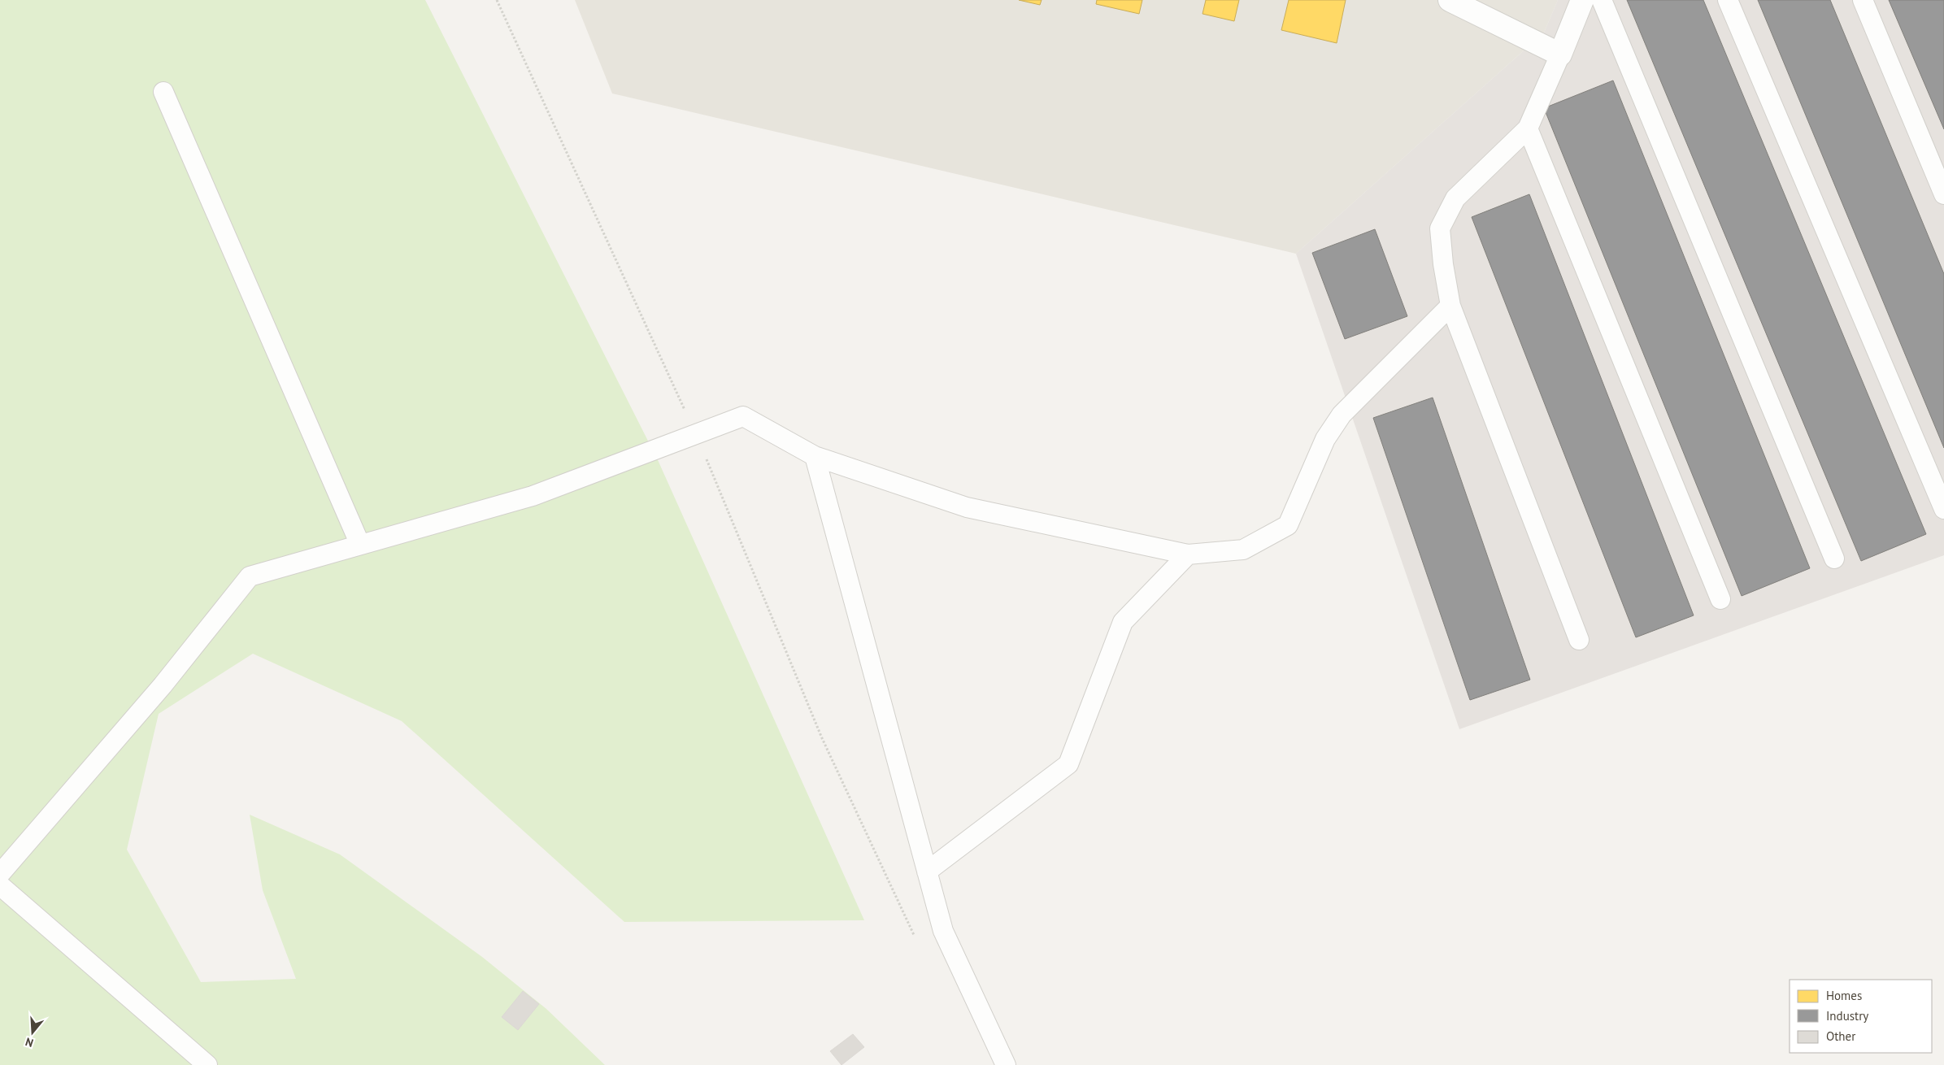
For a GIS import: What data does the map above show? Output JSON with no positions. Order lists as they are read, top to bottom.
{
  "legend": ["Homes", "Industry", "Other"],
  "north": "bottom"
}
